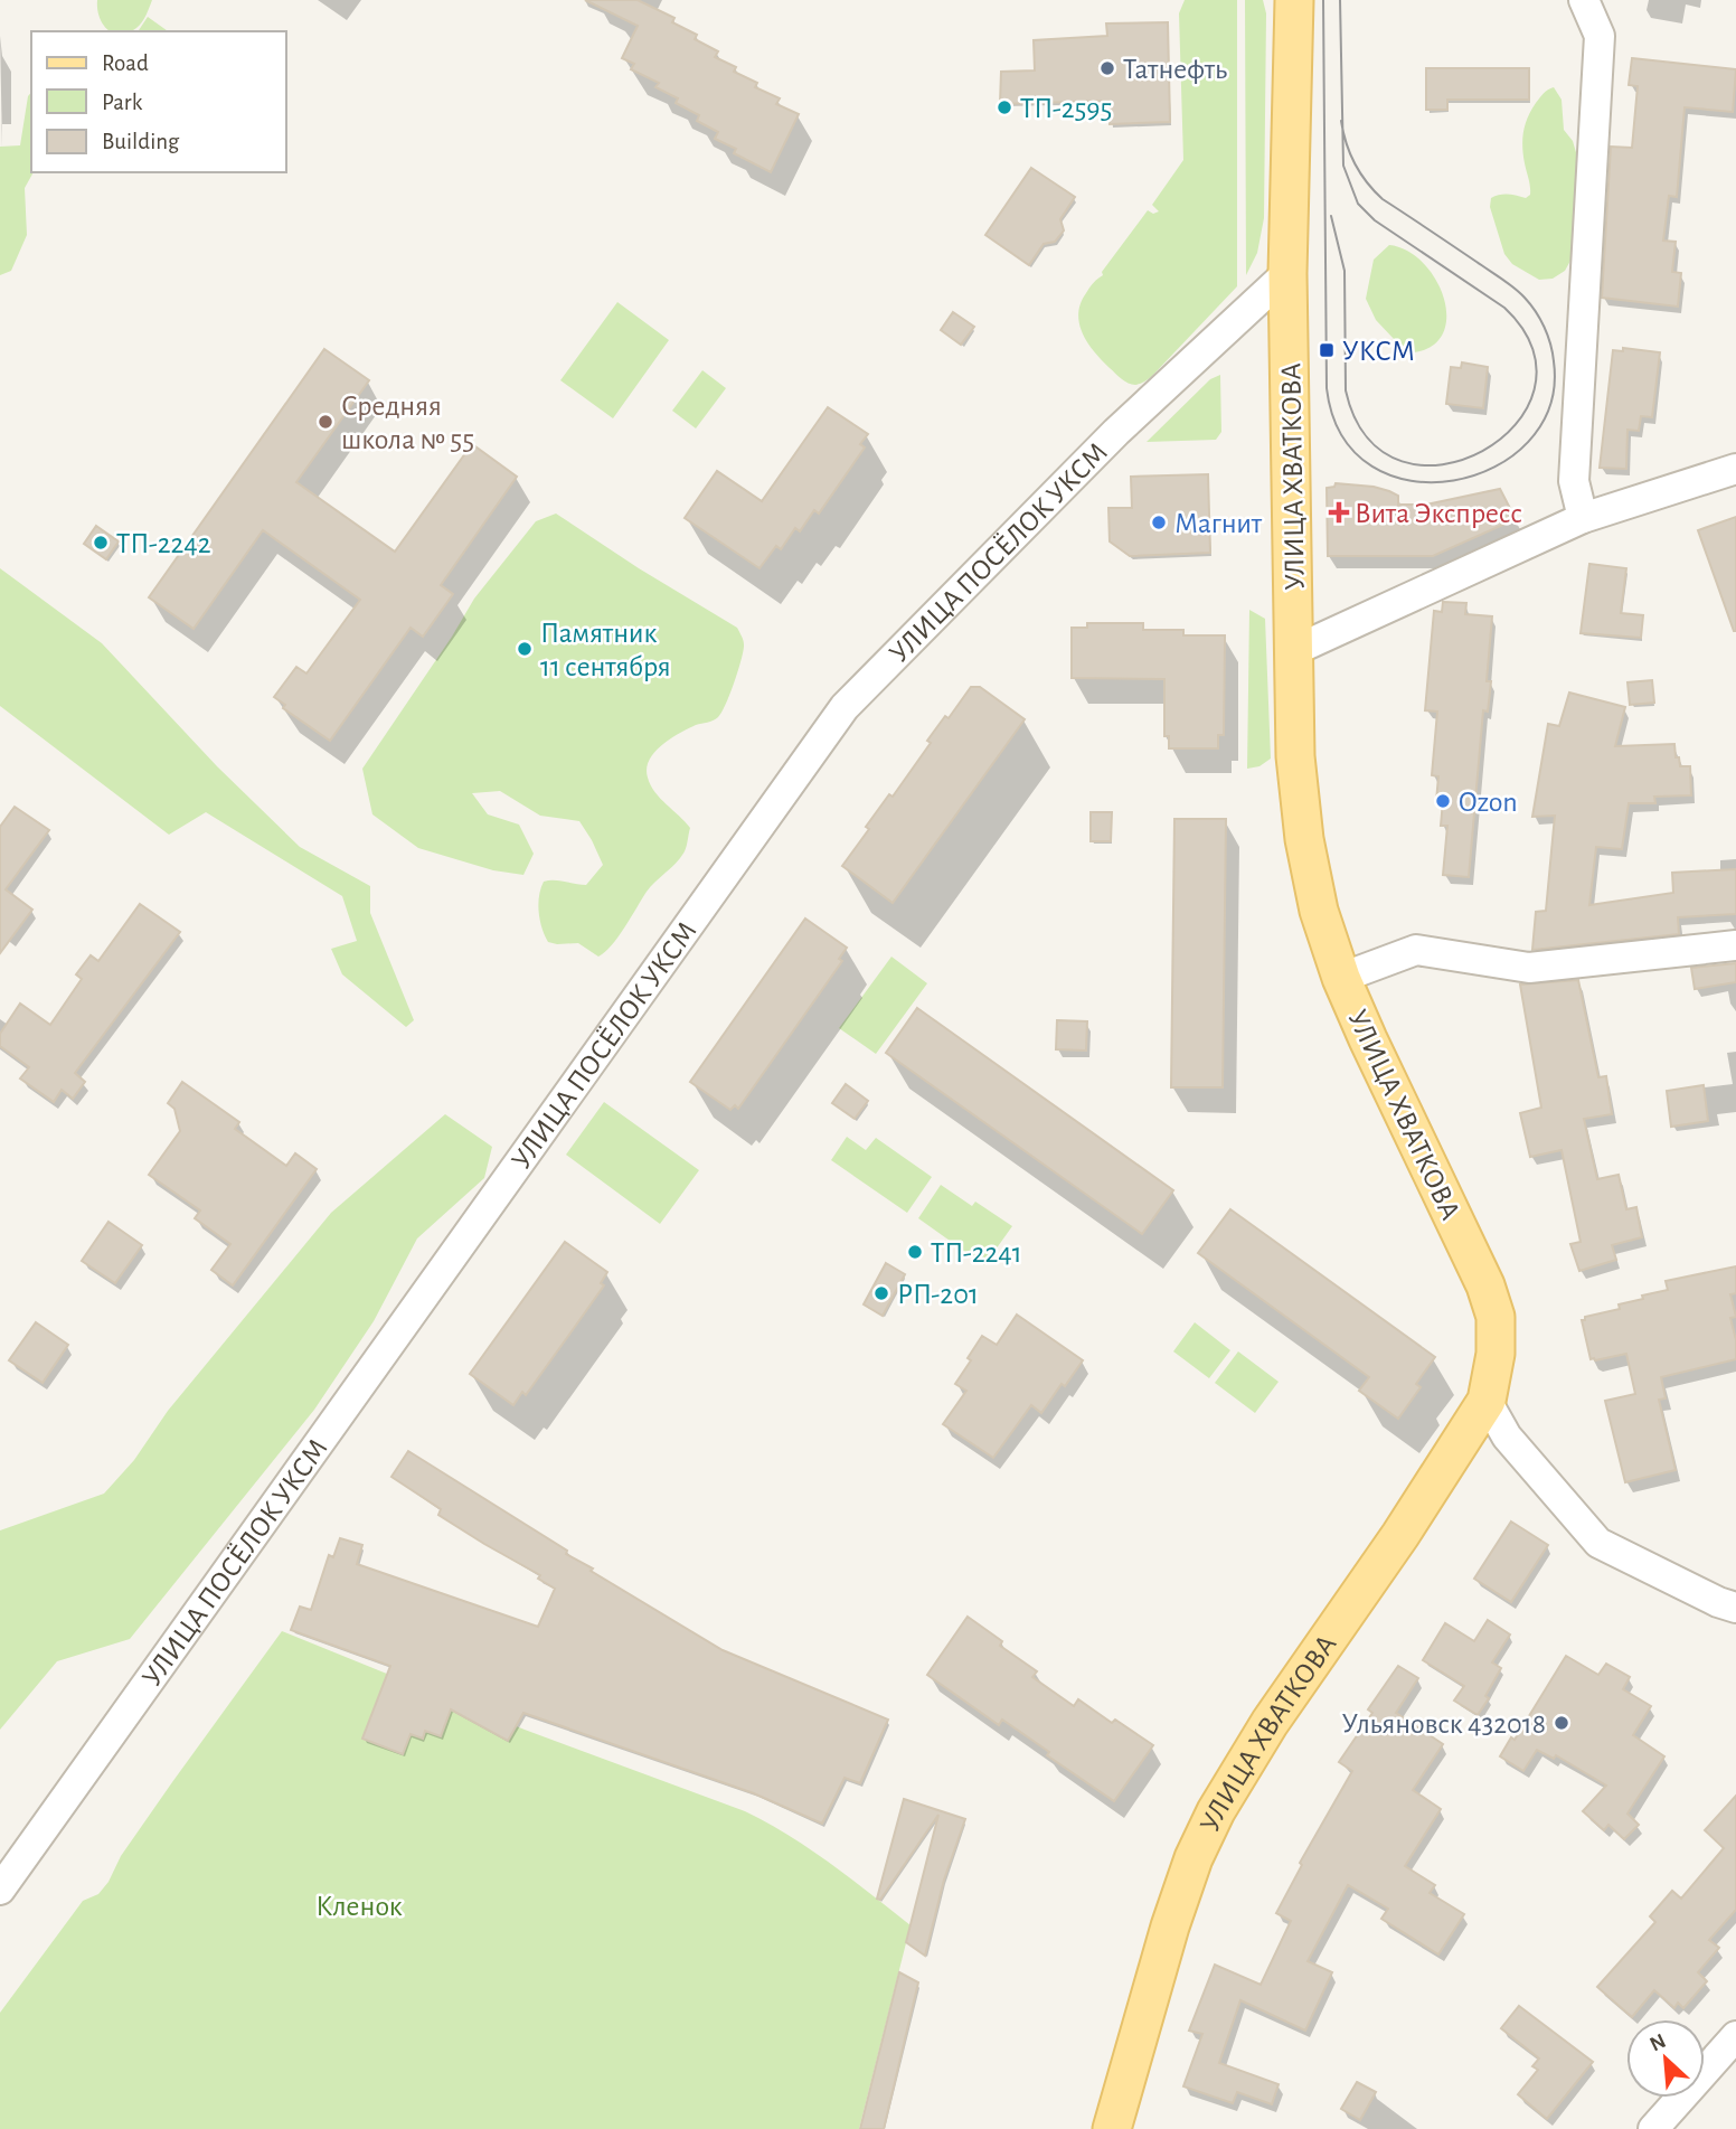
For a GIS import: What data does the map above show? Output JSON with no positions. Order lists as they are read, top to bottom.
{
  "streets": {
    "main road": ["УЛИЦА ХВАТКОВА"],
    "street": ["УЛИЦА ПОСЁЛОК УКСМ"]
  },
  "crossings": [
    ["УЛИЦА ХВАТКОВА", "УЛИЦА ПОСЁЛОК УКСМ"]
  ],
  "parks": ["Кленок"],
  "places": {
    "other": [
      "Татнефть",
      "ТП-2595",
      "Средняя школа № 55",
      "Магнит",
      "ТП-2242",
      "Памятник 11 сентября",
      "Ozon",
      "ТП-2241",
      "РП-201",
      "Ульяновск 432018"
    ],
    "transit": ["УКСМ"],
    "health": ["Вита Экспресс"]
  },
  "legend": ["Road", "Park", "Building"],
  "north": "top left"
}
